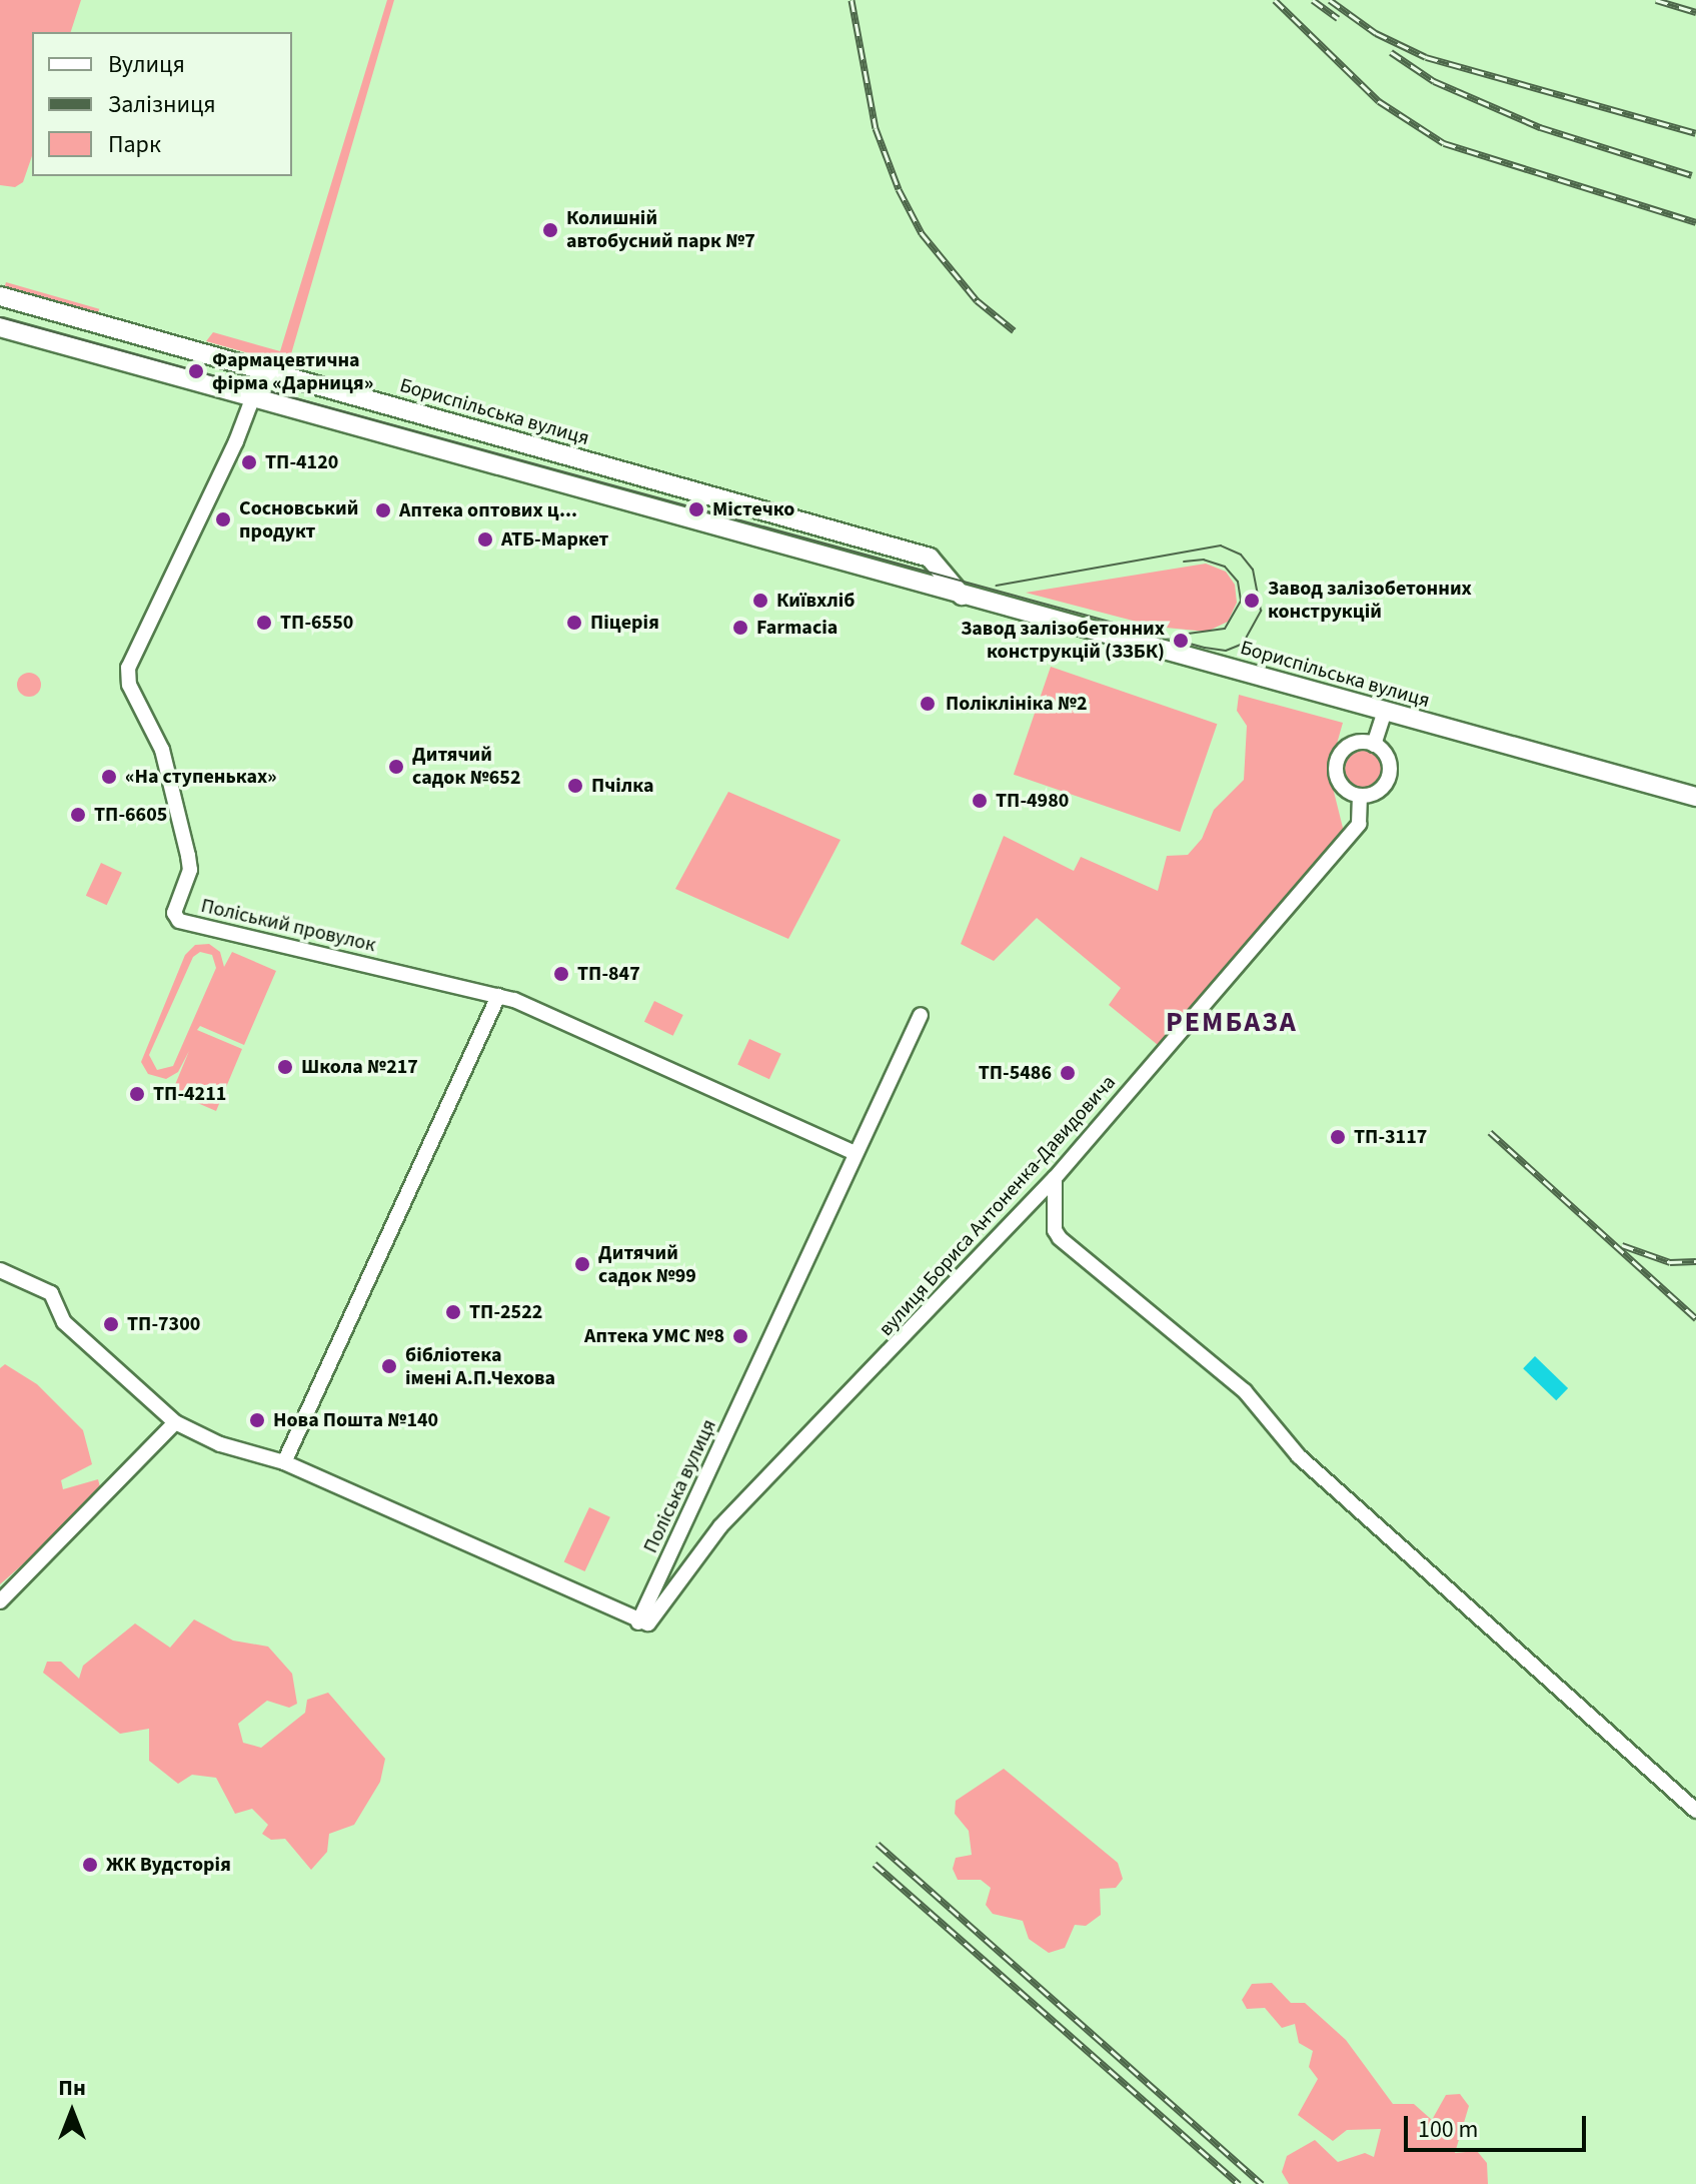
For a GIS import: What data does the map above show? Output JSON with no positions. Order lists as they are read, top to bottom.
{
  "streets": {
    "main road": ["Бориспільська вулиця"],
    "street": ["Поліський провулок", "вулиця Бориса Антоненка-Давидовича", "Поліська вулиця"]
  },
  "crossings": [
    ["Бориспільська вулиця", "Поліський провулок"],
    ["Поліський провулок", "Поліська вулиця"],
    ["вулиця Бориса Антоненка-Давидовича", "Поліська вулиця"]
  ],
  "districts": ["РЕМБАЗА"],
  "places": [
    "Колишній автобусний парк №7",
    "Фармацевтична фірма «Дарниця»",
    "ТП-4120",
    "Містечко",
    "Аптека оптових ц...",
    "Сосновський продукт",
    "АТБ-Маркет",
    "Київхліб",
    "Завод залізобетонних конструкцій",
    "ТП-6550",
    "Піцерія",
    "Farmacia",
    "Завод залізобетонних конструкцій (ЗЗБК)",
    "Поліклініка №2",
    "Дитячий садок №652",
    "«На ступеньках»",
    "Пчілка",
    "ТП-4980",
    "ТП-6605",
    "ТП-847",
    "Школа №217",
    "ТП-5486",
    "ТП-4211",
    "ТП-3117",
    "Дитячий садок №99",
    "ТП-2522",
    "ТП-7300",
    "Аптека УМС №8",
    "бібліотека імені А.П.Чехова",
    "Нова Пошта №140",
    "ЖК Вудсторія"
  ],
  "legend": ["Вулиця", "Залізниця", "Парк"],
  "scale_bar": "100 m",
  "north": "top"
}
